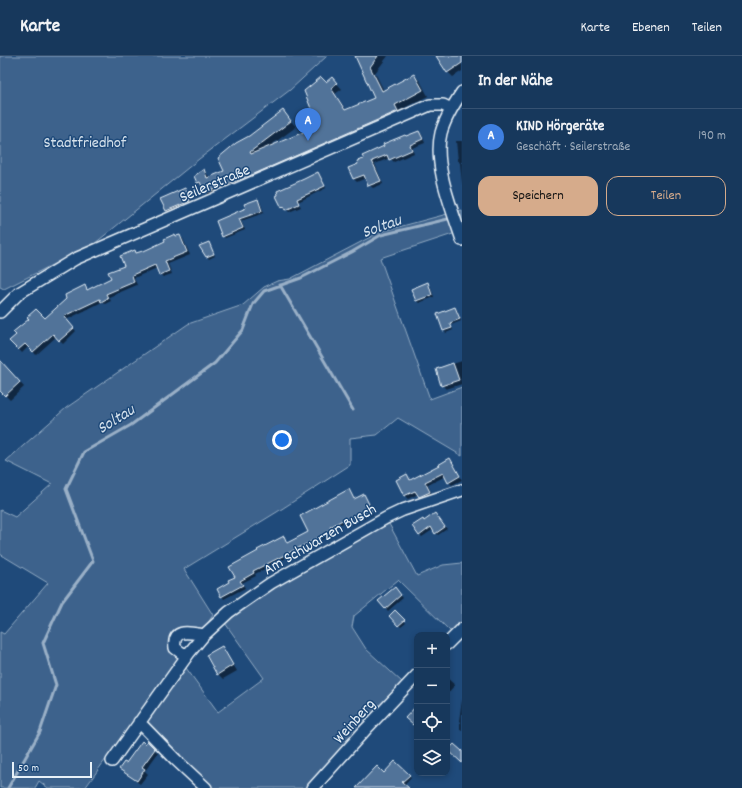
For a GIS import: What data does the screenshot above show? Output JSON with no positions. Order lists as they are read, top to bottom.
{
  "streets": {
    "street": ["Seilerstraße", "Am Schwarzen Busch", "Weinberg"]
  },
  "water": ["Soltau"],
  "parks": ["Stadtfriedhof"],
  "scale_bar": "50 m",
  "page": {
    "header": "Karte",
    "nav": ["Karte", "Ebenen", "Teilen"],
    "heading": "In der Nähe",
    "pins": "A",
    "list": [
      {
        "mark": "A",
        "name": "KIND Hörgeräte",
        "note": "Geschäft · Seilerstraße",
        "value": "190 m"
      }
    ],
    "buttons": ["Speichern", "Teilen"],
    "map_buttons": ["+", "−"],
    "scale": "50 m"
  }
}
